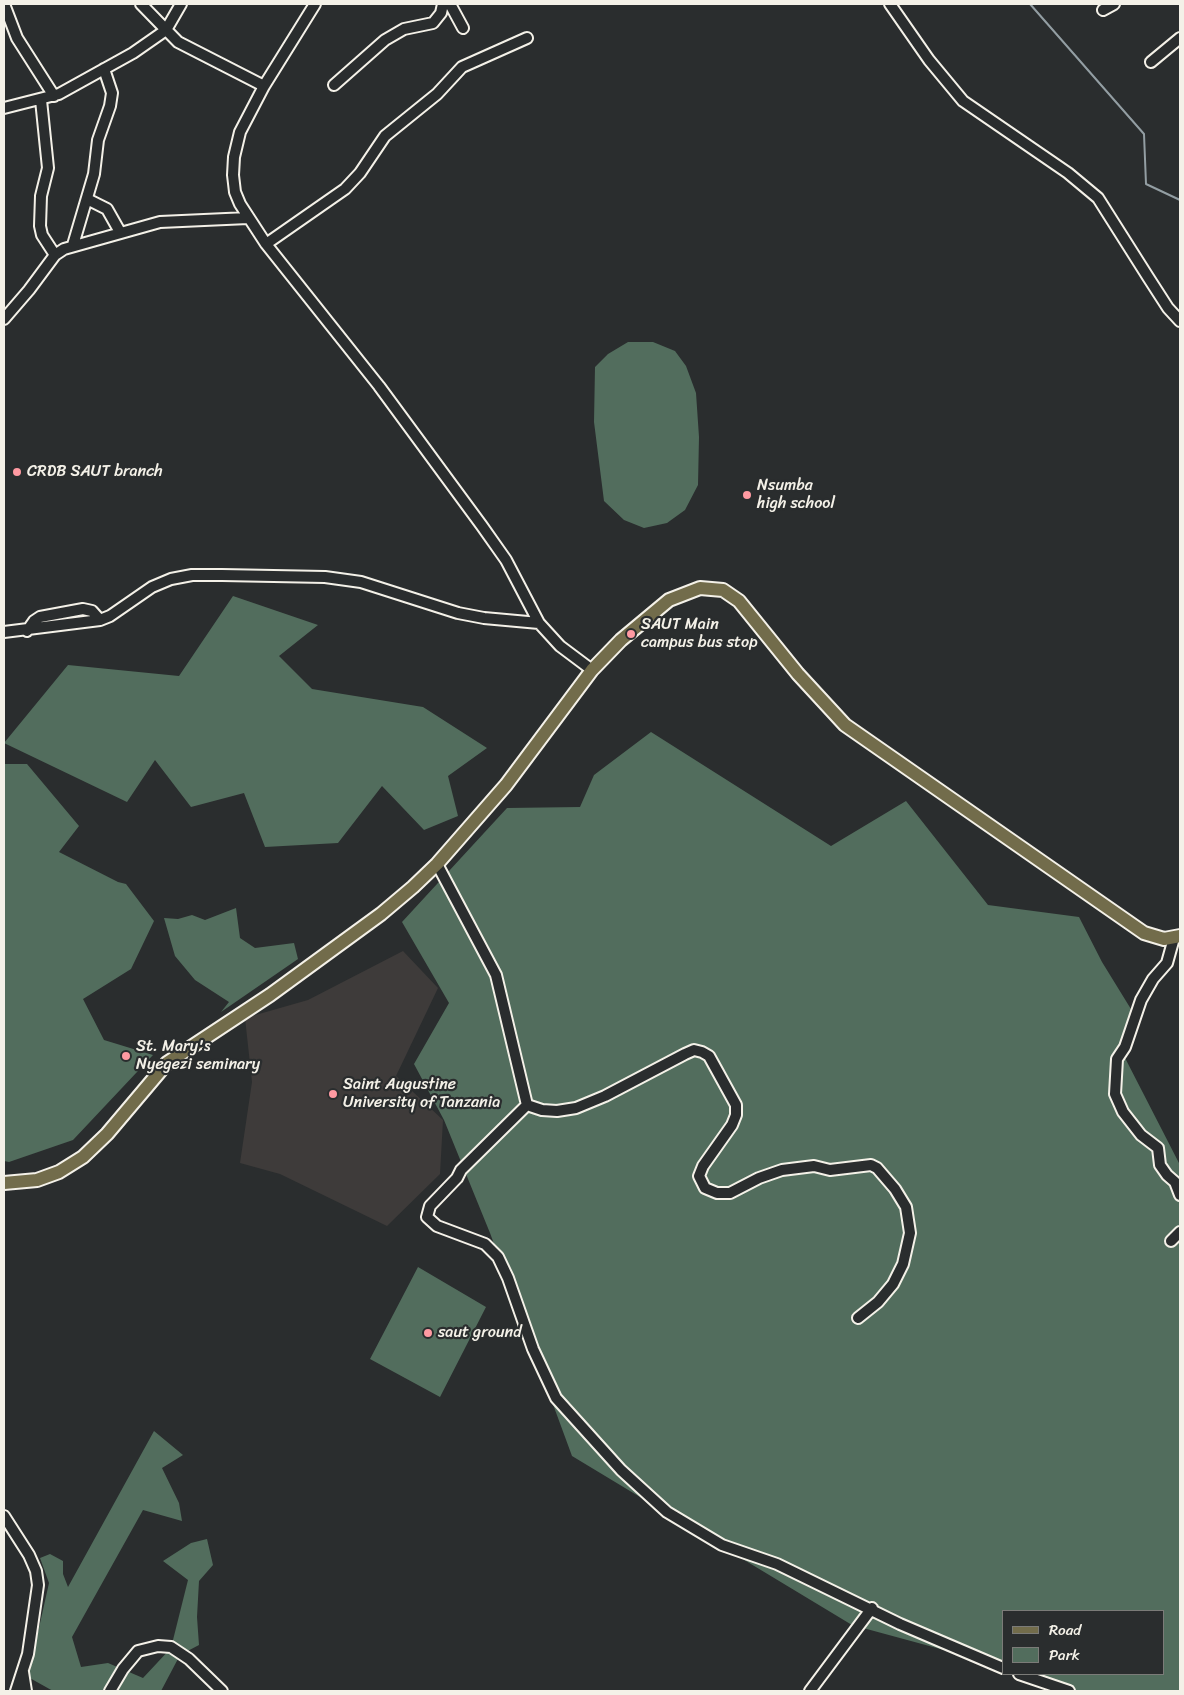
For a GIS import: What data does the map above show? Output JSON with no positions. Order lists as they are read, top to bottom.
{
  "places": [
    "CRDB SAUT branch",
    "Nsumba high school",
    "SAUT Main campus bus stop",
    "St. Mary's Nyegezi seminary",
    "Saint Augustine University of Tanzania",
    "saut ground"
  ],
  "legend": ["Road", "Park"]
}
